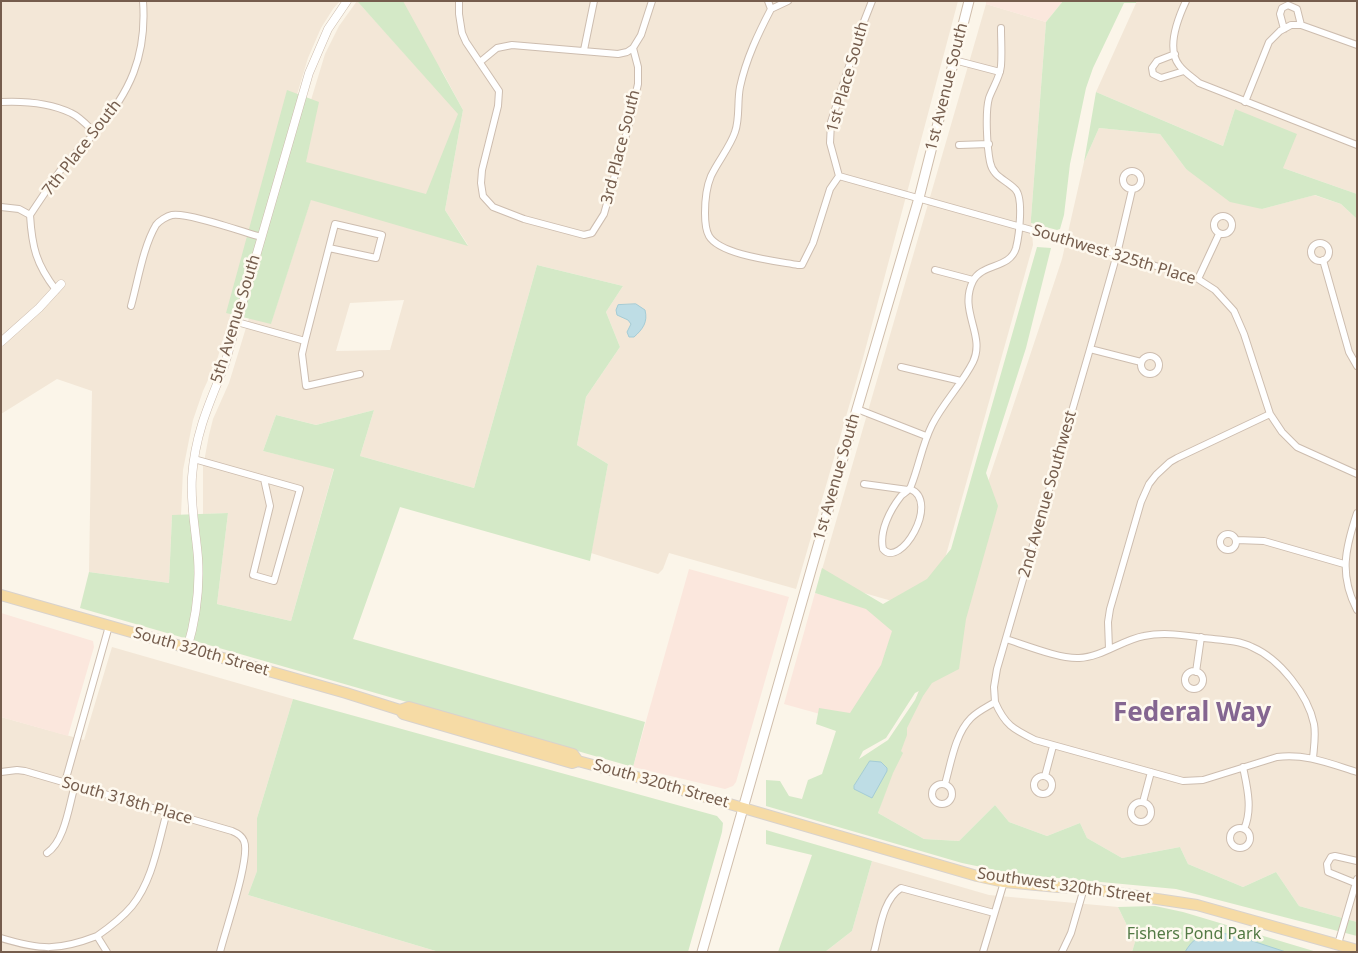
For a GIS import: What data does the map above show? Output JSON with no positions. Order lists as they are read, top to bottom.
{
  "streets": {
    "main road": ["1st Avenue South", "South 320th Street", "Southwest 320th Street"],
    "street": [
      "1st Place South",
      "3rd Place South",
      "7th Place South",
      "Southwest 325th Place",
      "5th Avenue South",
      "2nd Avenue Southwest",
      "South 318th Place"
    ]
  },
  "crossings": [
    ["1st Place South", "Southwest 325th Place"],
    ["1st Avenue South", "Southwest 325th Place"],
    ["1st Avenue South", "South 320th Street"],
    ["1st Avenue South", "Southwest 320th Street"],
    ["Southwest 325th Place", "2nd Avenue Southwest"],
    ["5th Avenue South", "South 320th Street"],
    ["South 320th Street", "Southwest 320th Street"]
  ],
  "districts": ["Federal Way"],
  "parks": ["Fishers Pond Park"]
}
